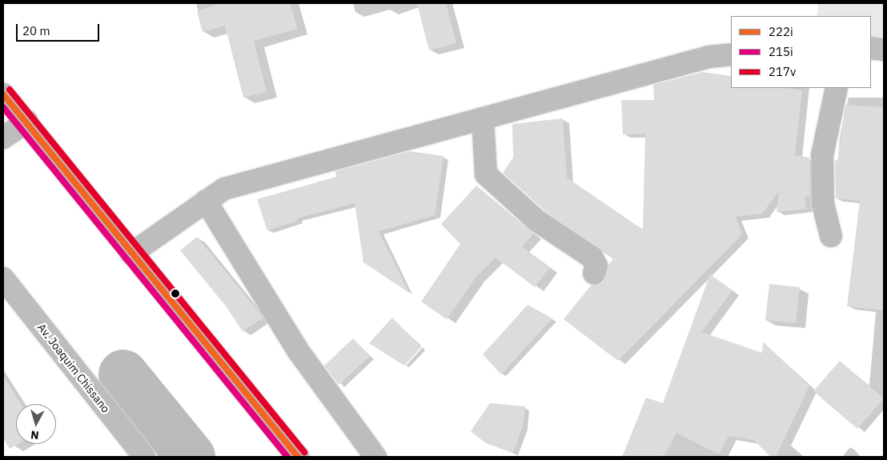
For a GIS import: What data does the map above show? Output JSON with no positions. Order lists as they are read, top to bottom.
{
  "streets": {
    "street": ["Av. Joaquim Chissano"]
  },
  "lines": ["transit line 217v", "transit line 222i", "transit line 215i"],
  "legend": ["222i", "215i", "217v"],
  "scale_bar": "20 m",
  "north": "bottom"
}
